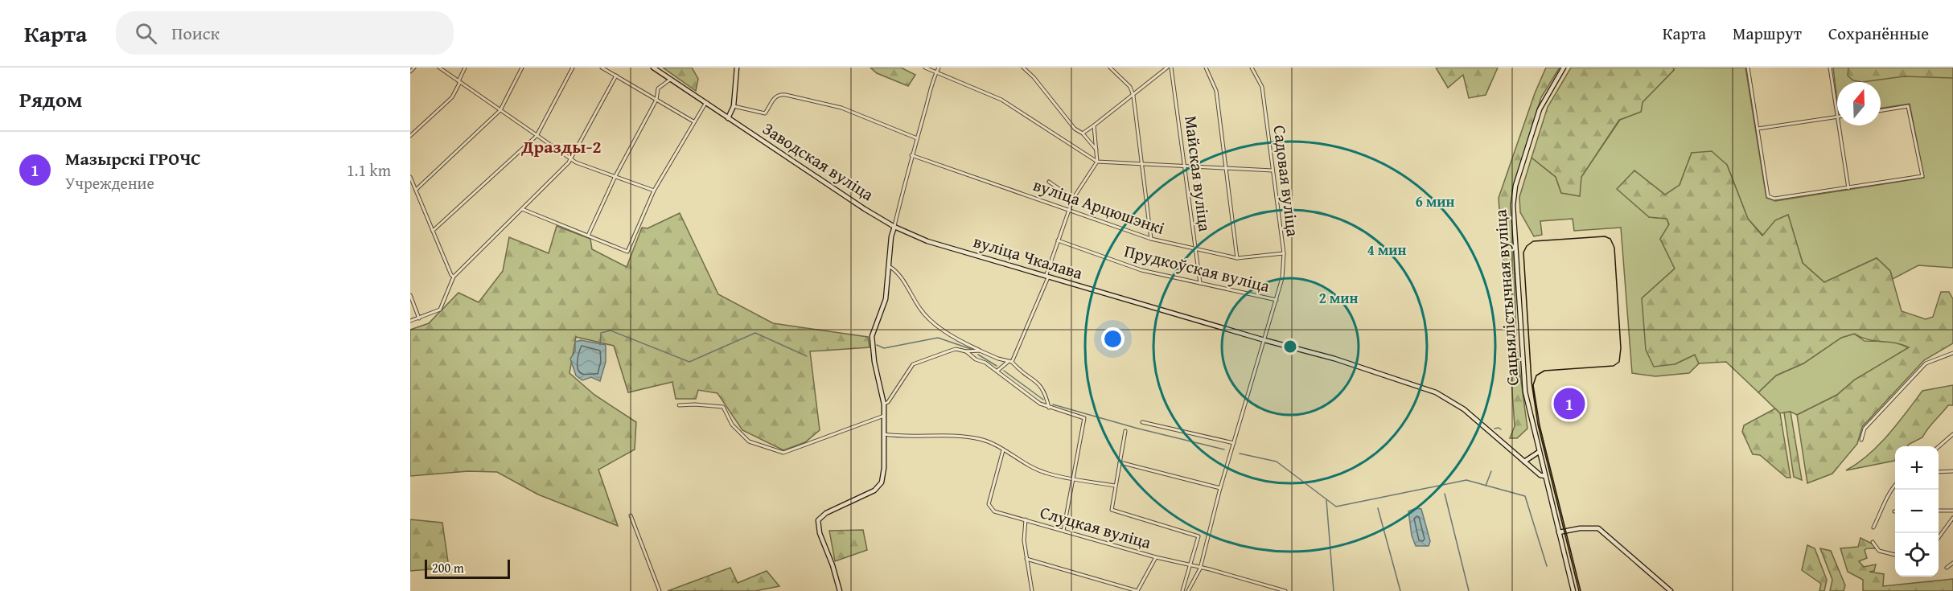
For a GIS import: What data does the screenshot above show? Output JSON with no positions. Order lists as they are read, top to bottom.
{
  "streets": {
    "main road": ["Заводская вуліца", "вуліца Чкалава", "Сацыялістычная вуліца"],
    "street": [
      "Майская вуліца",
      "Садовая вуліца",
      "вуліца Арцюшэнкі",
      "Прудкоўская вуліца",
      "Слуцкая вуліца"
    ]
  },
  "crossings": [
    ["Заводская вуліца", "вуліца Чкалава"],
    ["Майская вуліца", "вуліца Арцюшэнкі"],
    ["Майская вуліца", "Прудкоўская вуліца"],
    ["Садовая вуліца", "вуліца Арцюшэнкі"],
    ["Садовая вуліца", "вуліца Чкалава"],
    ["Садовая вуліца", "Прудкоўская вуліца"],
    ["Садовая вуліца", "Слуцкая вуліца"],
    ["вуліца Чкалава", "Сацыялістычная вуліца"]
  ],
  "districts": ["Дразды-2"],
  "scale_bar": "200 m",
  "north": "top",
  "page": {
    "header": "Карта",
    "search": "Поиск",
    "nav": ["Карта", "Маршрут", "Сохранённые"],
    "heading": "Рядом",
    "list": [
      {
        "mark": "1",
        "name": "Мазырскі ГРОЧС",
        "note": "Учреждение",
        "value": "1.1 km"
      }
    ],
    "pins": "1",
    "map_buttons": ["+", "−"],
    "scale": "200 m"
  },
  "rings": ["6 мин", "4 мин", "2 мин"]
}
